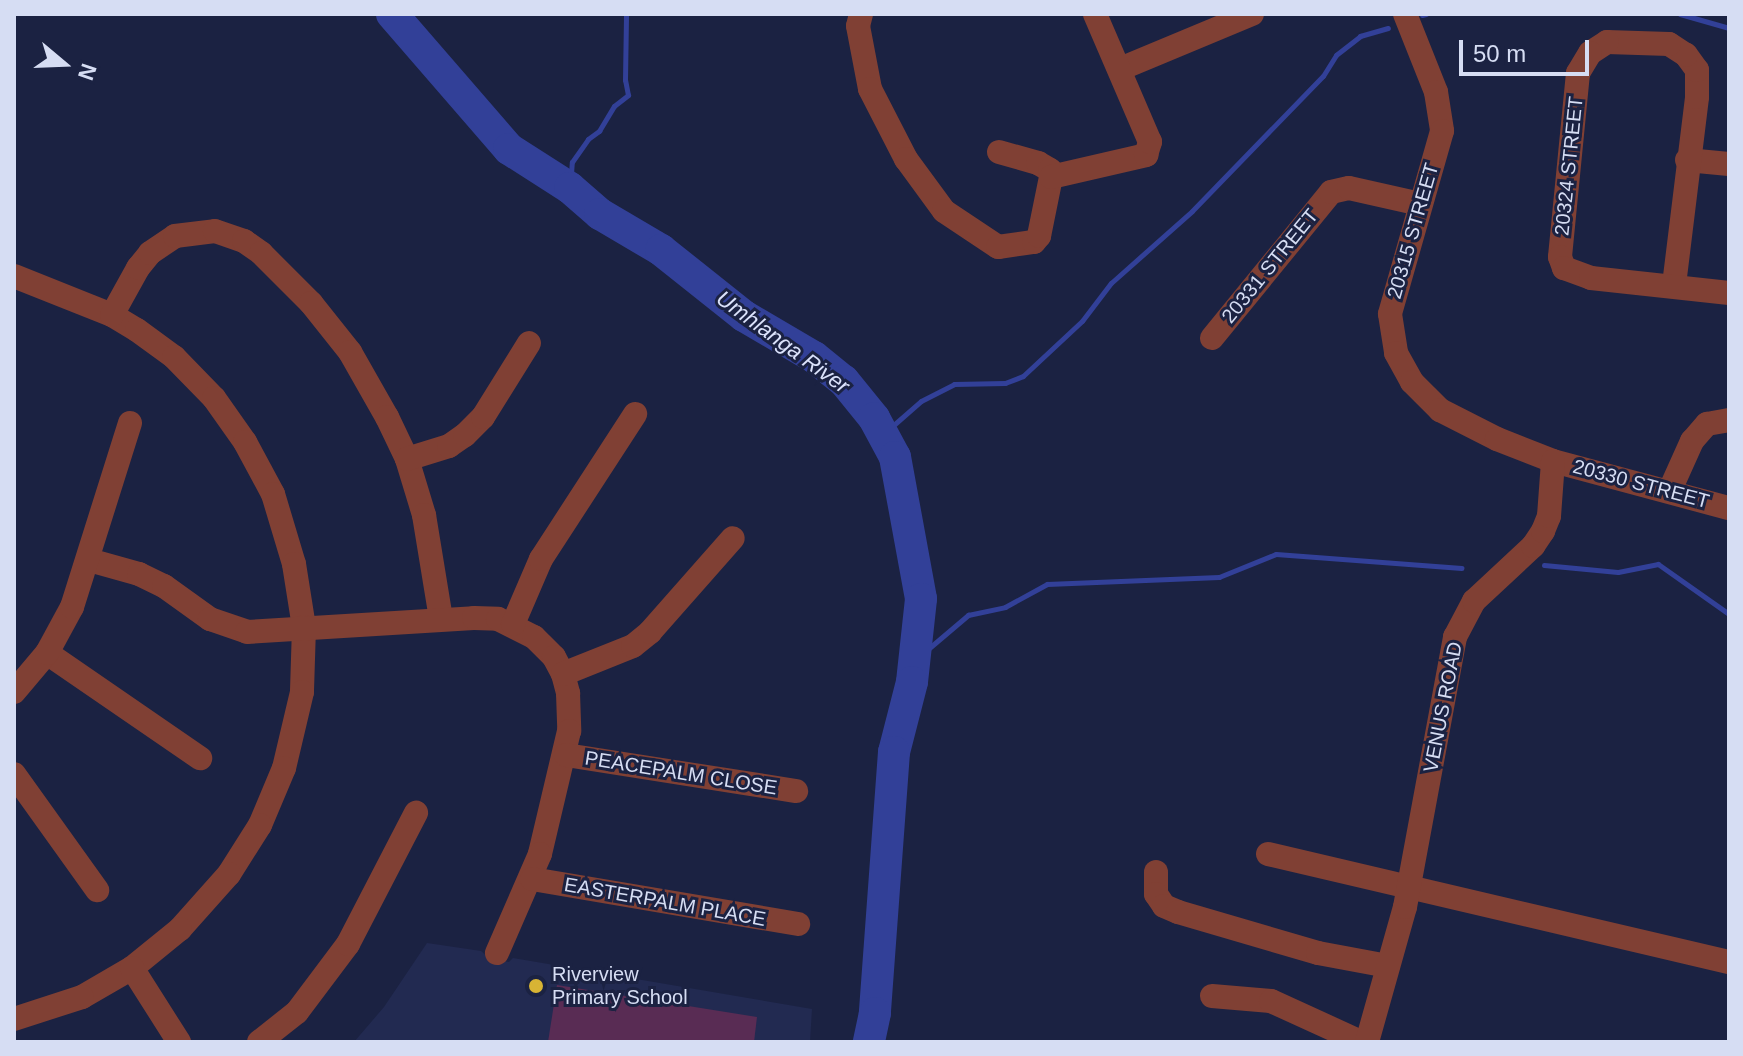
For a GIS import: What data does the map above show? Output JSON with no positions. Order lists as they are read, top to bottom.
{
  "streets": {
    "street": [
      "20324 STREET",
      "20315 STREET",
      "20331 STREET",
      "20330 STREET",
      "VENUS ROAD",
      "PEACEPALM CLOSE",
      "EASTERPALM PLACE"
    ]
  },
  "crossings": [
    ["20315 STREET", "20331 STREET"],
    ["20315 STREET", "20330 STREET"],
    ["20315 STREET", "VENUS ROAD"],
    ["20330 STREET", "VENUS ROAD"]
  ],
  "water": ["Umhlanga River"],
  "places": ["Riverview Primary School"],
  "scale_bar": "50 m",
  "north": "right"
}
